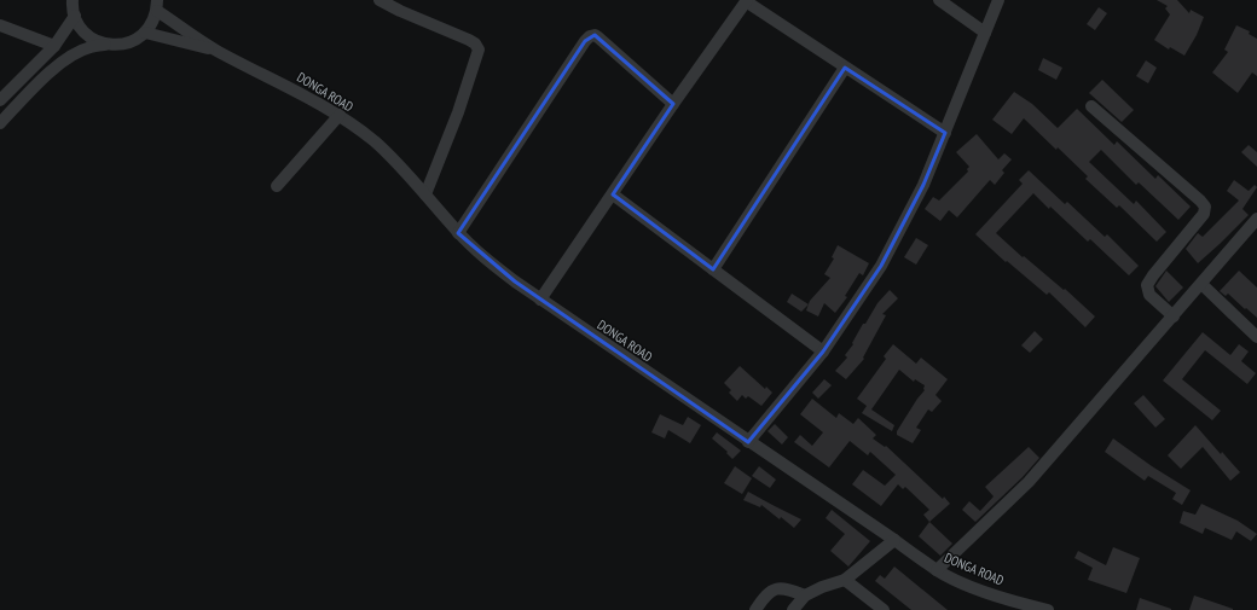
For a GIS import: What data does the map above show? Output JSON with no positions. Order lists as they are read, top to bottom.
{
  "streets": {
    "street": ["DONGA ROAD"]
  }
}
